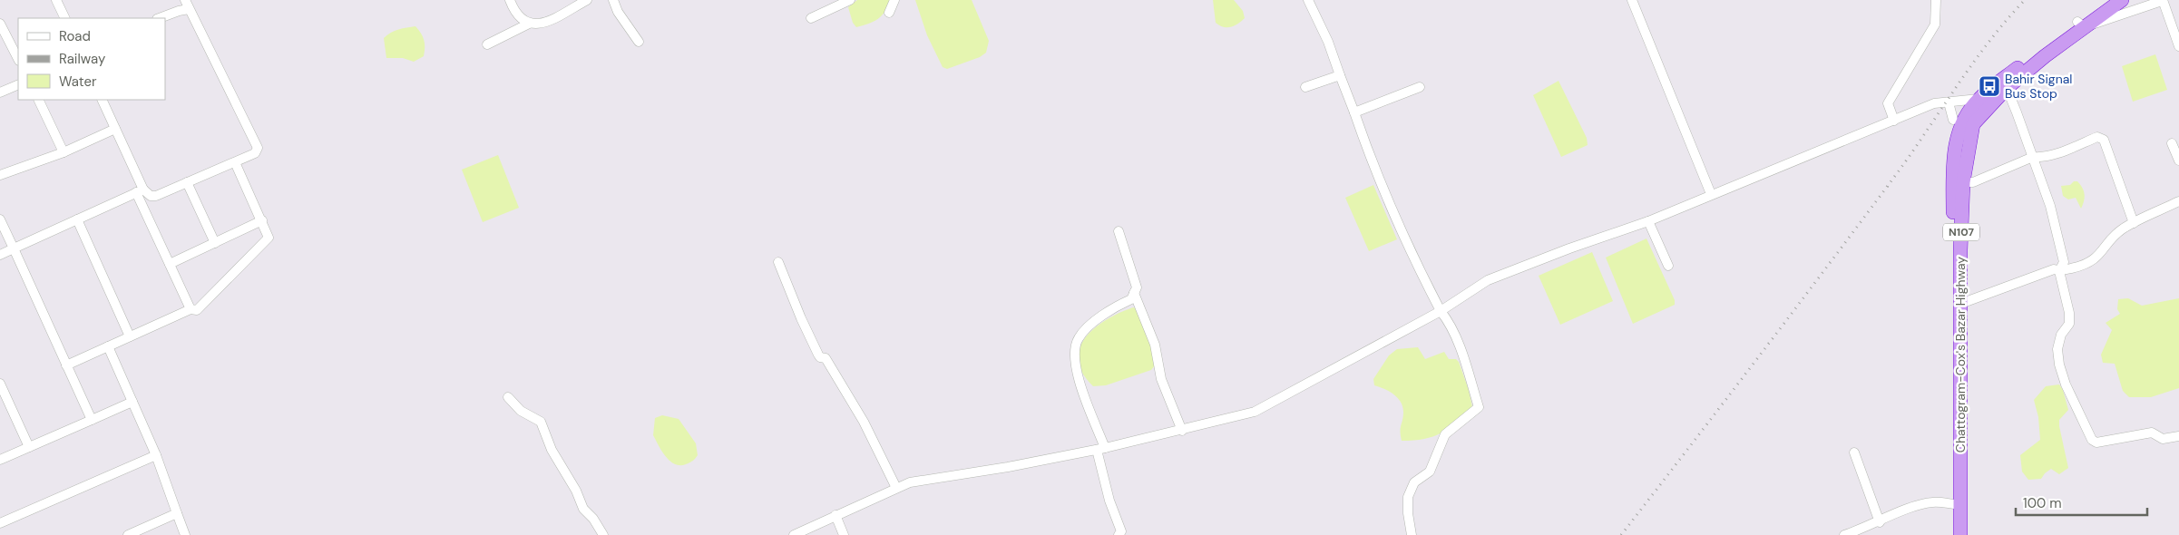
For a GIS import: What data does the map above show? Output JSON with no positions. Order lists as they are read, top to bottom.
{
  "streets": {
    "highway": ["N107", "Chattogram-Cox's Bazar Highway"]
  },
  "crossings": [
    ["N107", "Chattogram-Cox's Bazar Highway"]
  ],
  "places": {
    "bus stop": ["Bahir Signal Bus Stop"]
  },
  "legend": ["Road", "Railway", "Water"],
  "scale_bar": "100 m"
}
